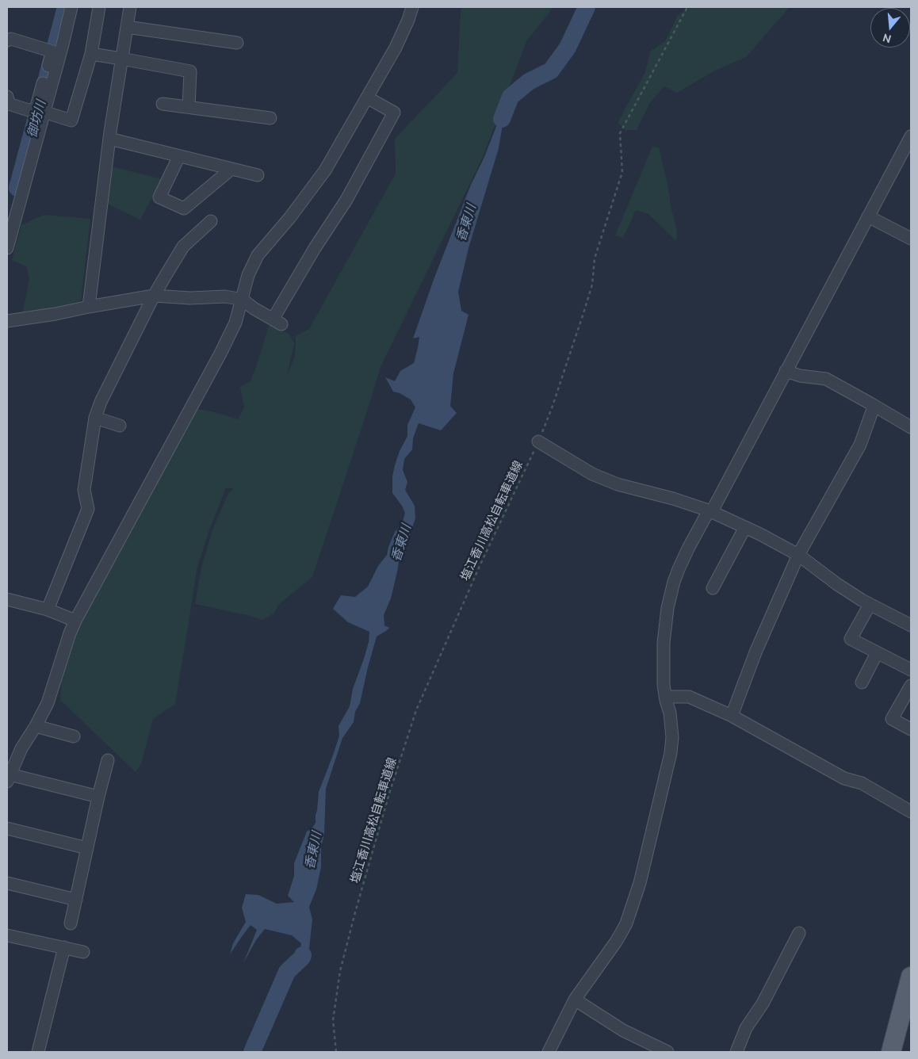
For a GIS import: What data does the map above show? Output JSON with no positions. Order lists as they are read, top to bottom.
{
  "streets": {
    "path": ["塩江香川高松自転車道線"]
  },
  "water": ["御坊川", "香東川"],
  "north": "bottom"
}
